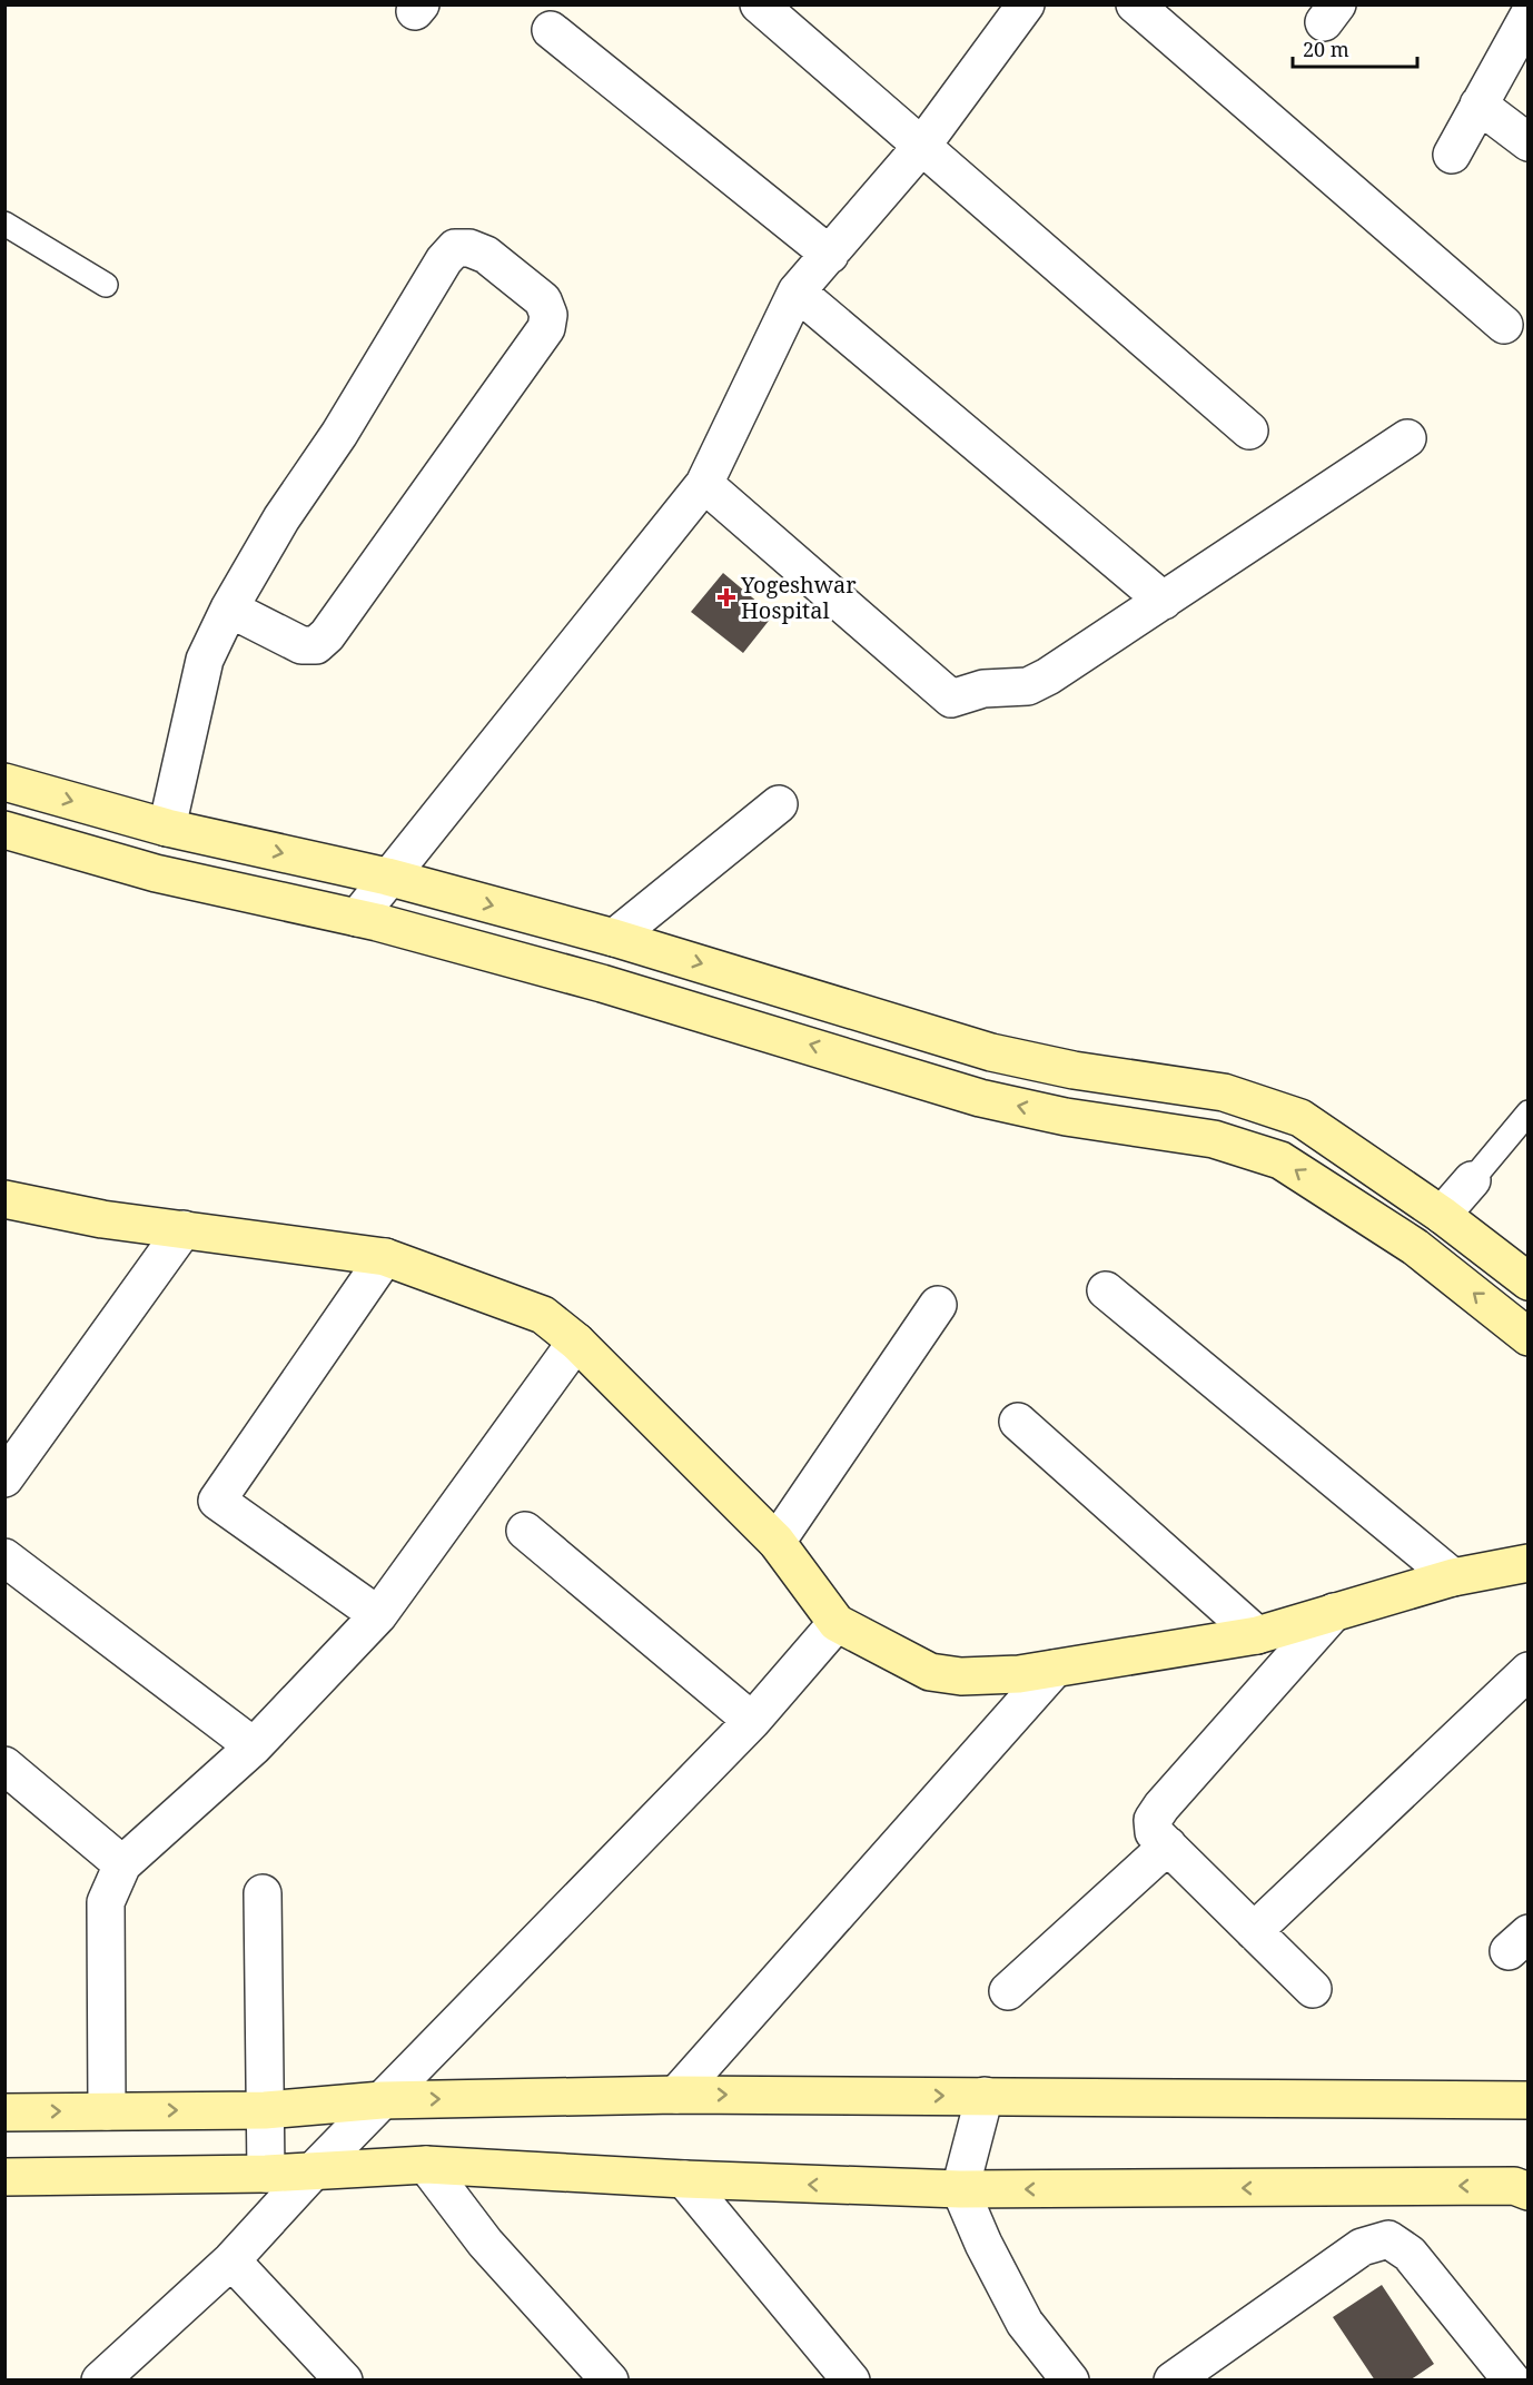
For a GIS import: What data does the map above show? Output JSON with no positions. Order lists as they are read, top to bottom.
{
  "places": {
    "health": ["Yogeshwar Hospital"]
  },
  "scale_bar": "20 m"
}
